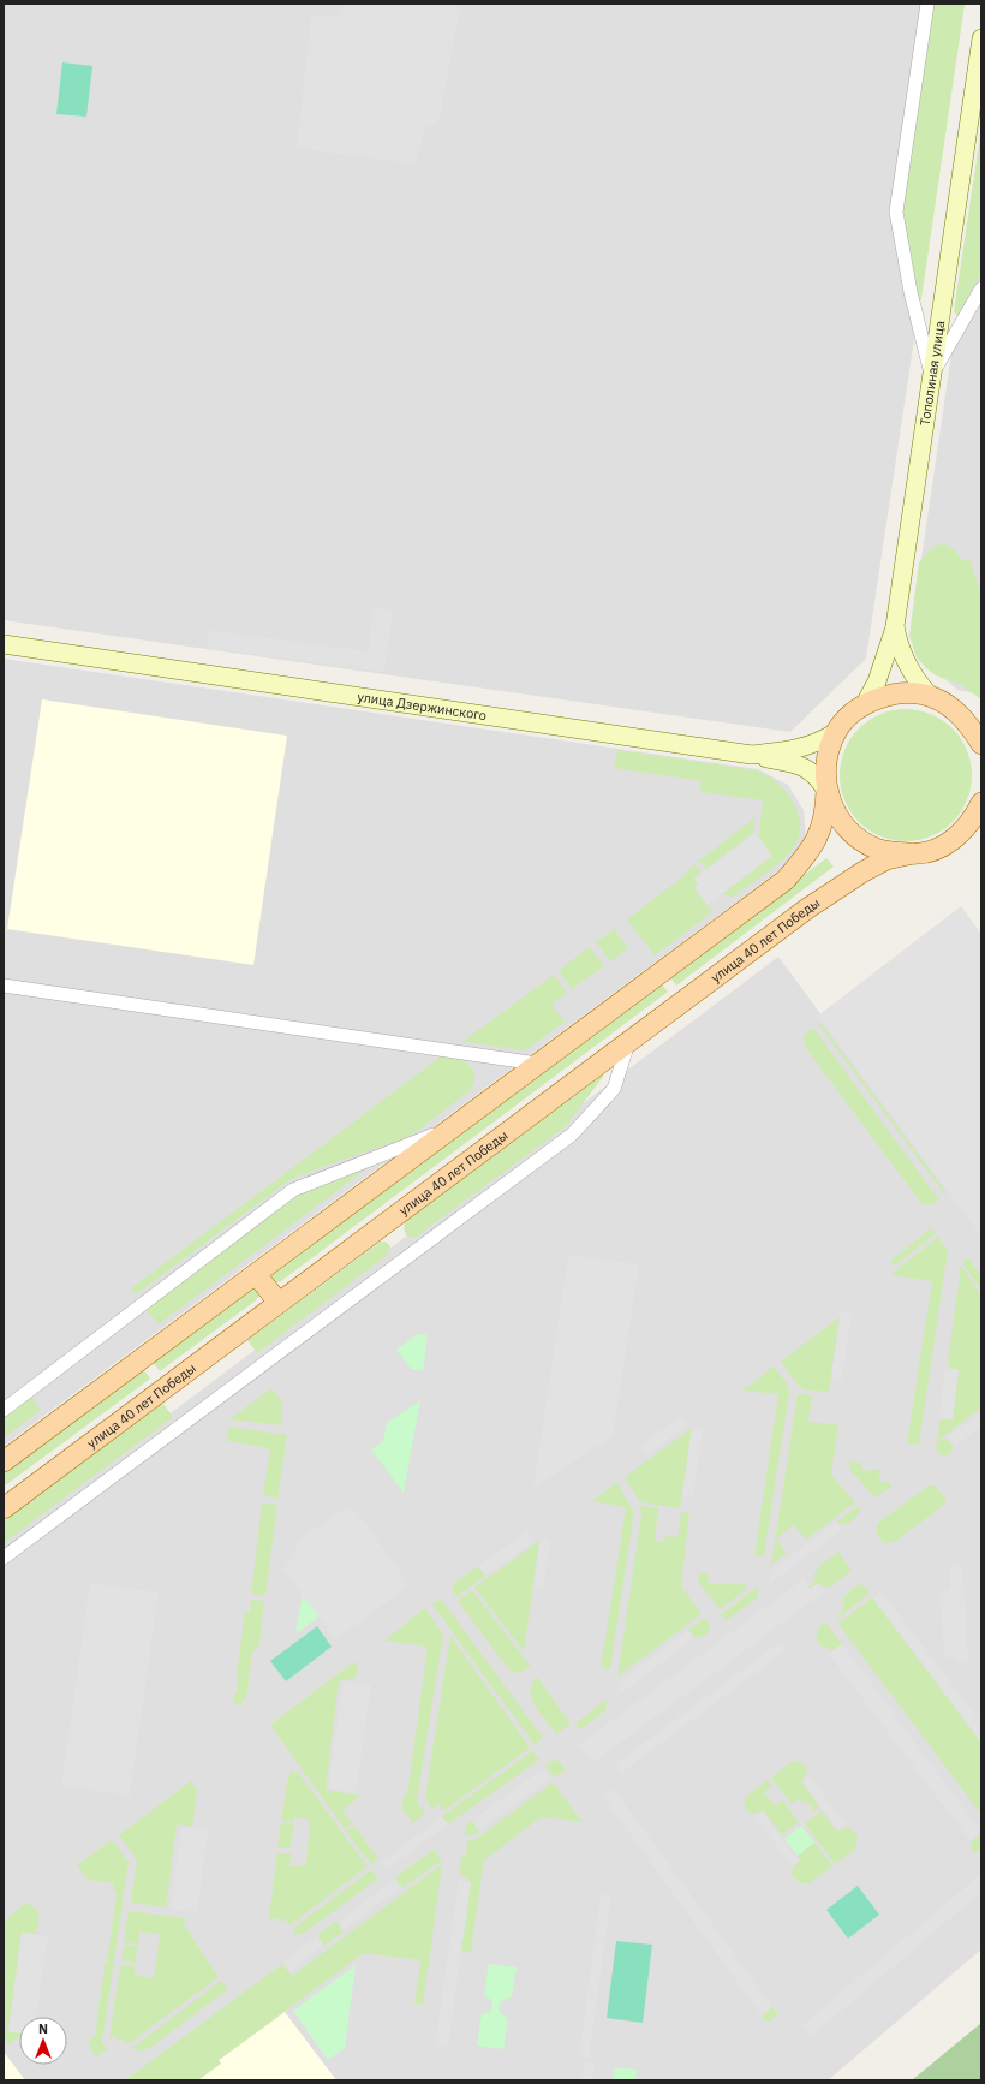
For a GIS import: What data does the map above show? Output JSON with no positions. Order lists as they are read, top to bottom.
{
  "streets": {
    "main road": ["Тополиная улица", "улица Дзержинского", "улица 40 лет Победы"]
  },
  "north": "top"
}
